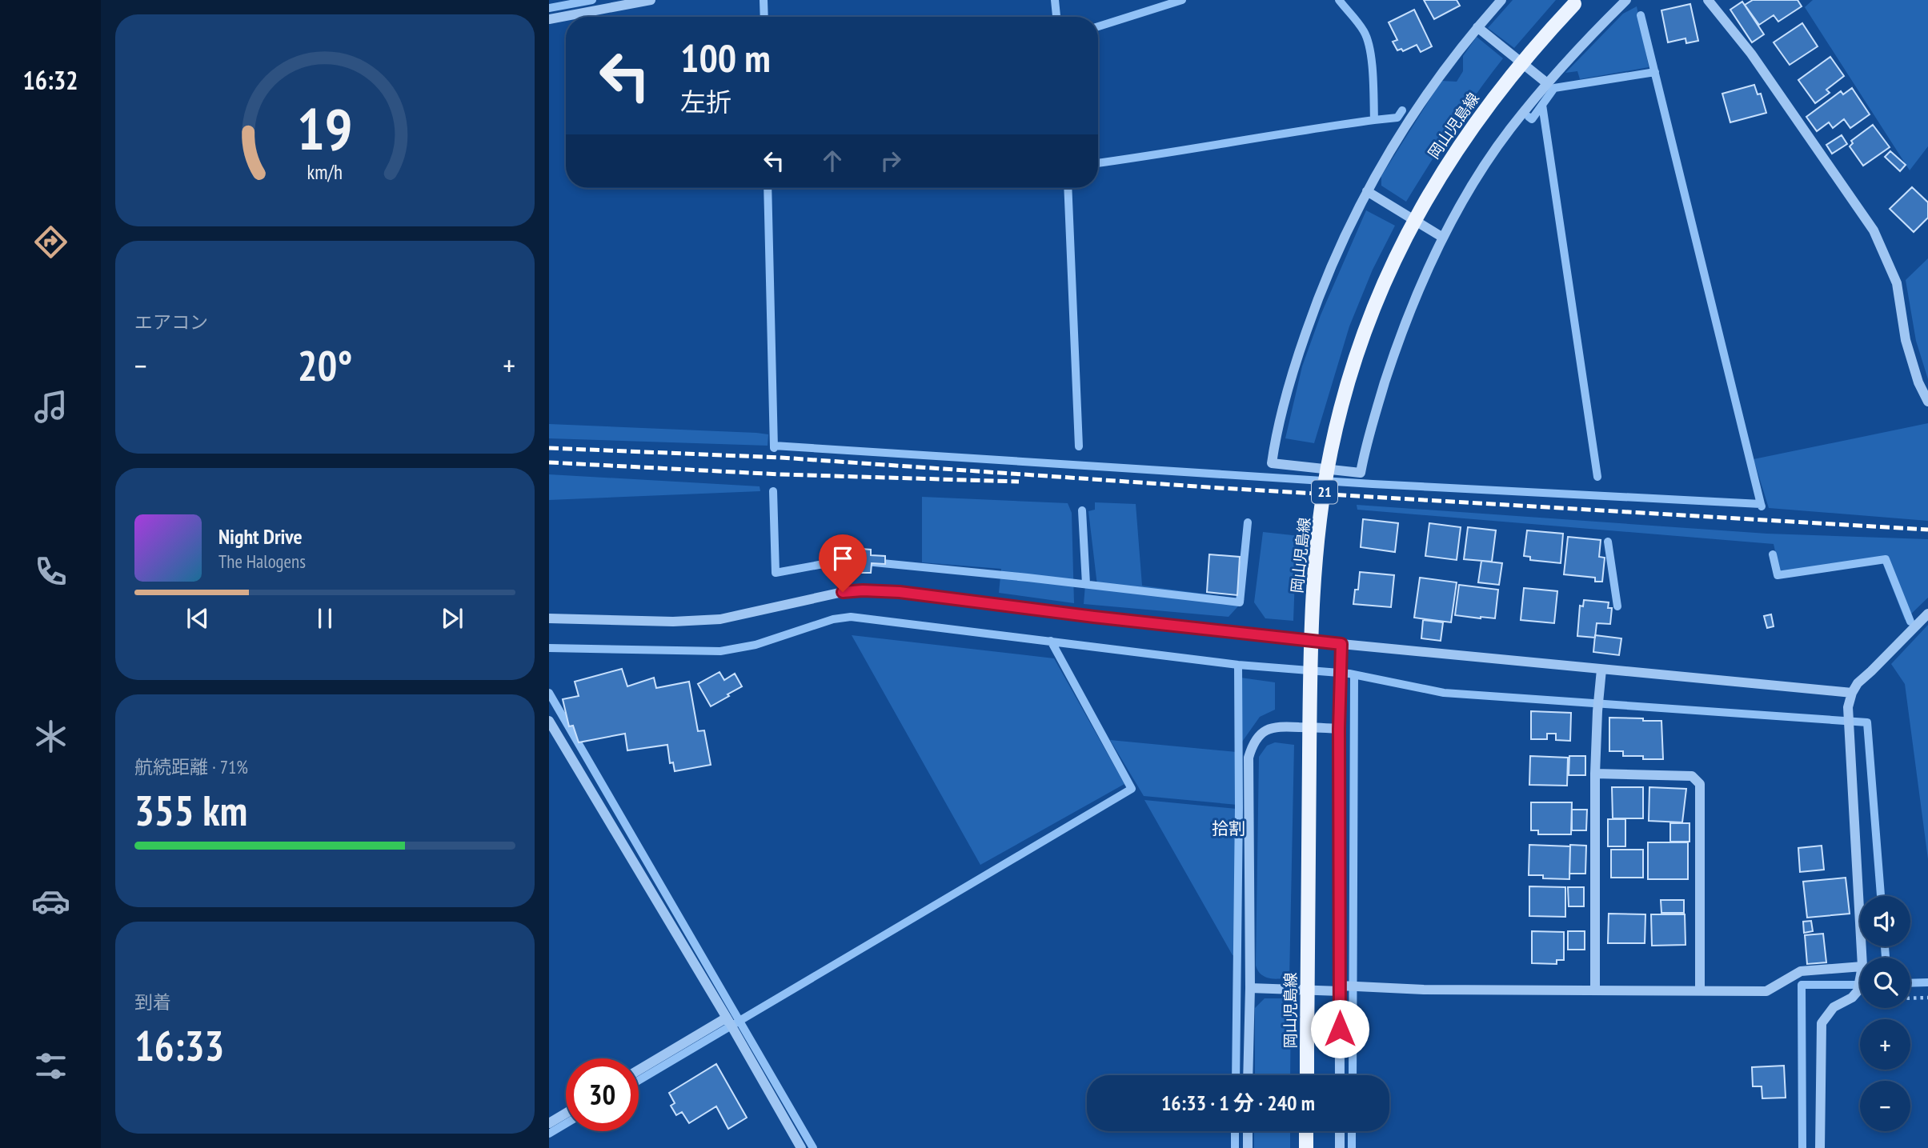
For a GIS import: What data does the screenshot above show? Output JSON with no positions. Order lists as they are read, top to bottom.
{
  "streets": {
    "main road": ["岡山児島線", "21"]
  },
  "districts": ["拾割"],
  "page": {
    "tabs": "16:32",
    "turn": ["100 m", "左折"],
    "tile": [
      "エアコン",
      ["航続距離 · 71%", "355 km"],
      ["到着", "16:33"]
    ],
    "heat": ["−", "20°", "+"],
    "song": ["Night Drive", "The Halogens"],
    "map_buttons": ["+", "−"],
    "limit": "30",
    "trip": "16:33 · 1 分 · 240 m",
    "gauge": ["19", "km/h"]
  }
}
